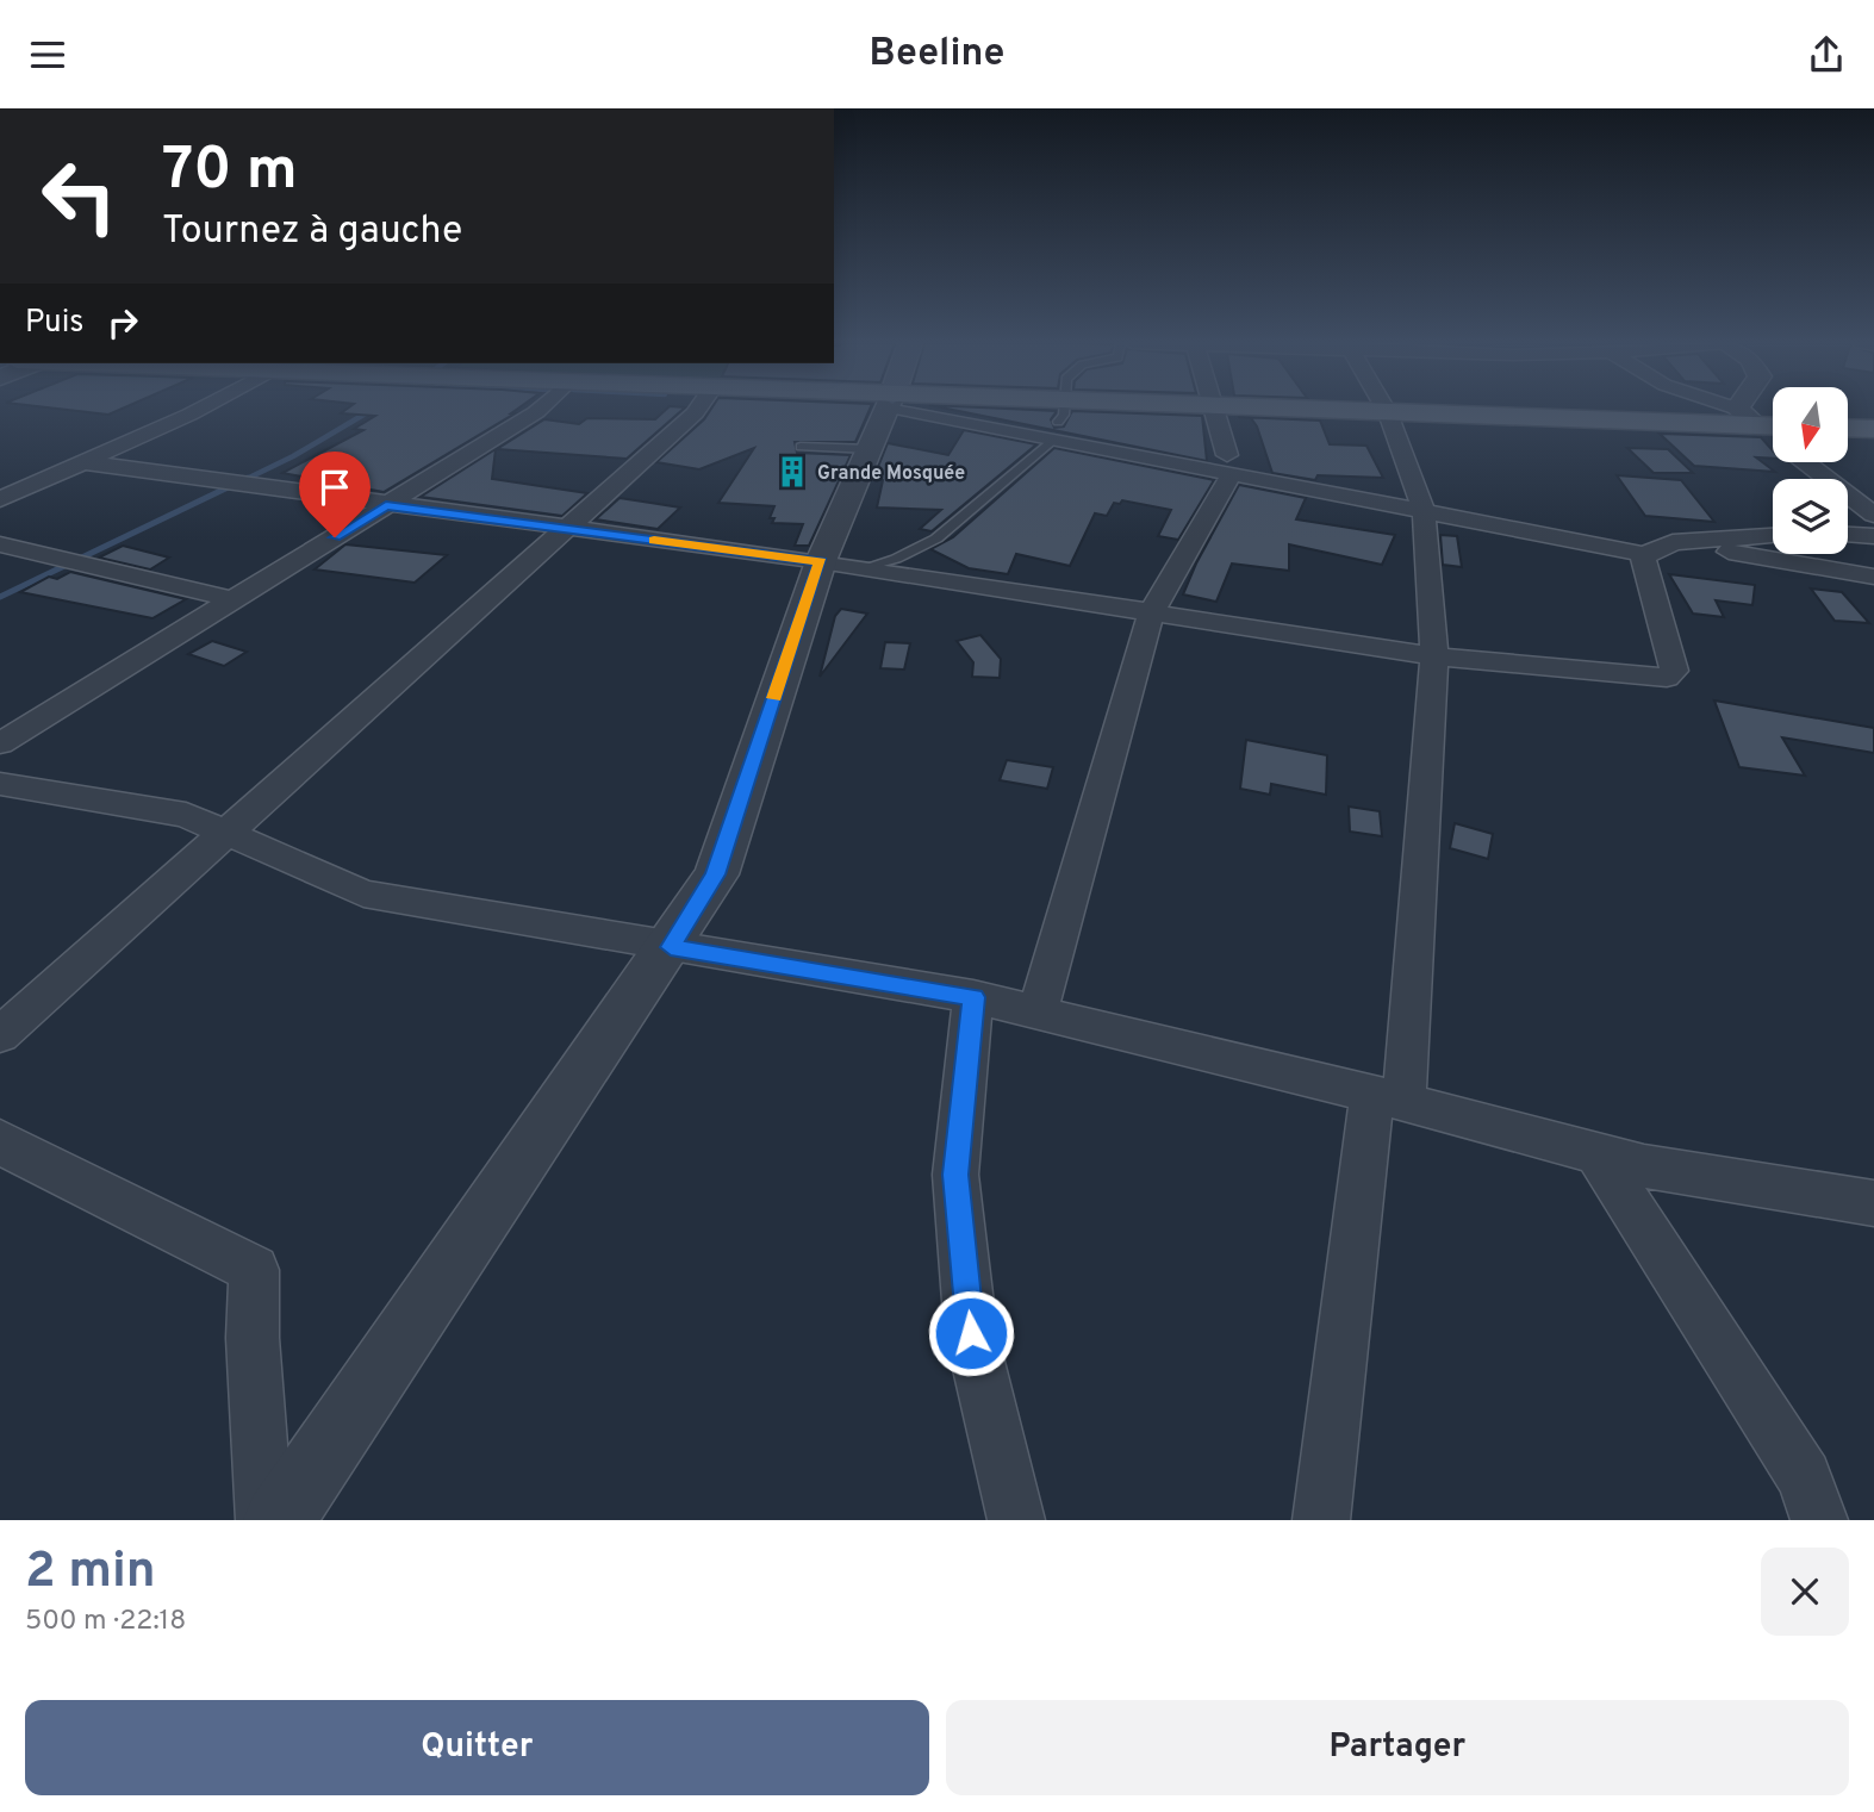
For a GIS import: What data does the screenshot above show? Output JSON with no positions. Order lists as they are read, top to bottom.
{
  "places": {
    "building": ["Grande Mosquée"]
  },
  "north": "bottom",
  "page": {
    "header": "Beeline",
    "turn": ["70 m", "Tournez à gauche"],
    "then": "Puis",
    "heading": ["2 min", "500 m · 22:18"],
    "buttons": ["Quitter", "Partager"]
  }
}
